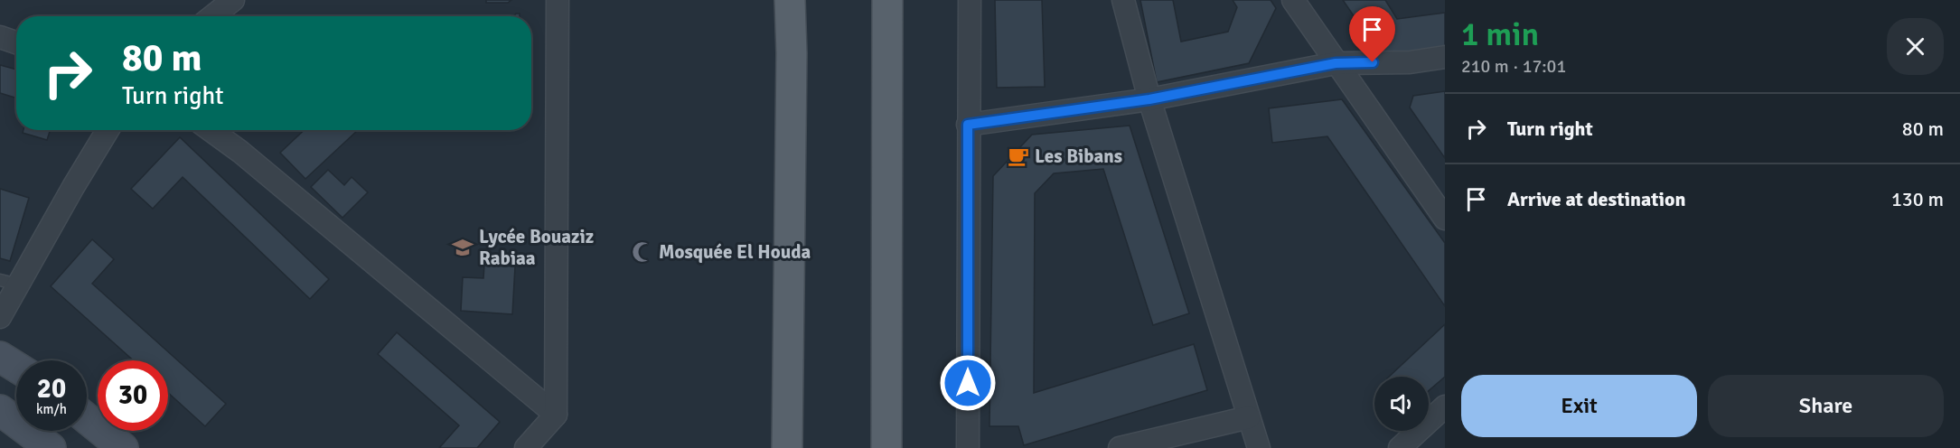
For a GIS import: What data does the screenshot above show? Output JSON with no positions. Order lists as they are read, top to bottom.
{
  "places": {
    "cafe": ["Les Bibans"],
    "school or university": ["Lycée Bouaziz Rabiaa"],
    "mosque": ["Mosquée El Houda"]
  },
  "page": {
    "heading": ["1 min", "210 m · 17:01"],
    "turn": ["80 m", "Turn right"],
    "list": [
      {
        "name": "Turn right",
        "value": "80 m"
      },
      {
        "name": "Arrive at destination",
        "value": "130 m"
      }
    ],
    "speed": "20 km/h",
    "limit": "30",
    "buttons": ["Exit", "Share"]
  }
}
